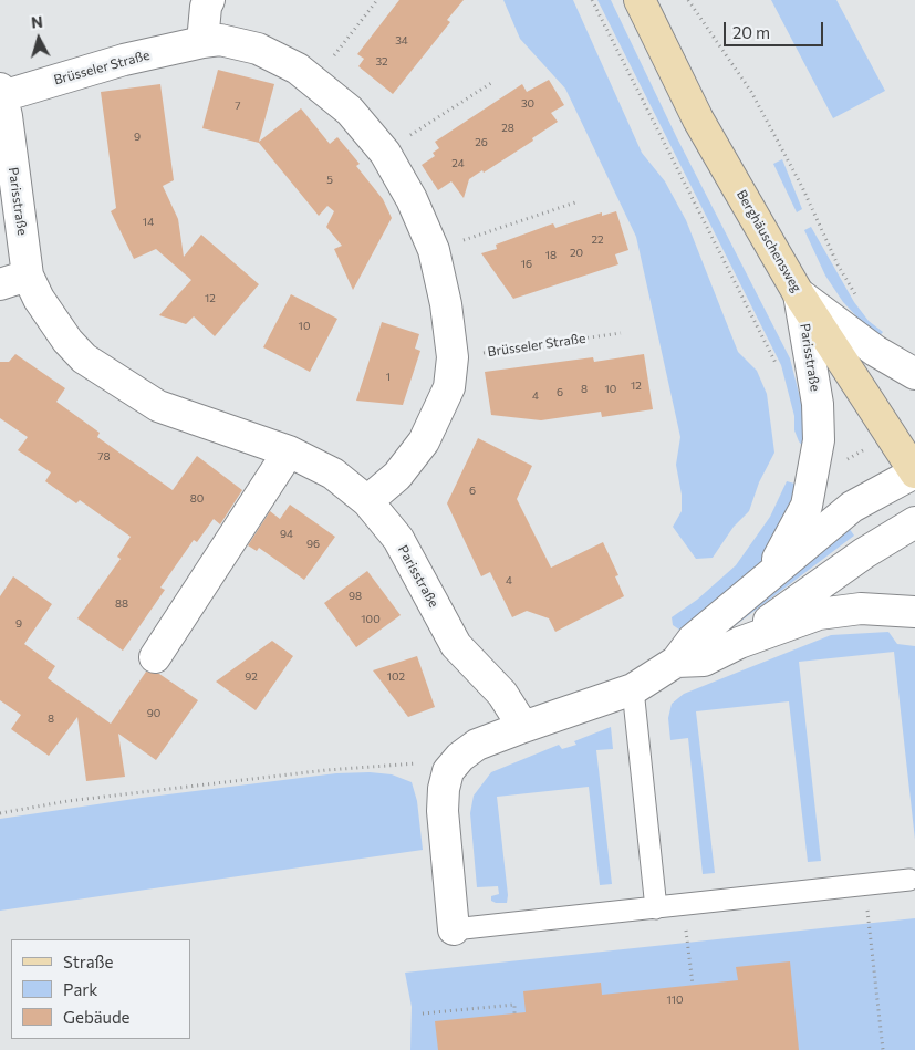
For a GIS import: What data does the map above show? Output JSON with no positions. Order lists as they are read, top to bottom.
{
  "streets": {
    "main road": ["Berghäuschensweg"],
    "street": ["Brüsseler Straße", "Parisstraße"]
  },
  "crossings": [
    ["Brüsseler Straße", "Parisstraße"],
    ["Parisstraße", "Berghäuschensweg"]
  ],
  "house_numbers": [
    "34",
    "32",
    "30",
    "7",
    "28",
    "9",
    "26",
    "24",
    "5",
    "14",
    "22",
    "20",
    "18",
    "16",
    "12",
    "10",
    "1",
    "12",
    "8",
    "10",
    "6",
    "4",
    "78",
    "6",
    "80",
    "94",
    "96",
    "4",
    "98",
    "88",
    "100",
    "9",
    "92",
    "102",
    "90",
    "8",
    "110"
  ],
  "legend": ["Straße", "Park", "Gebäude"],
  "scale_bar": "20 m",
  "north": "top"
}
